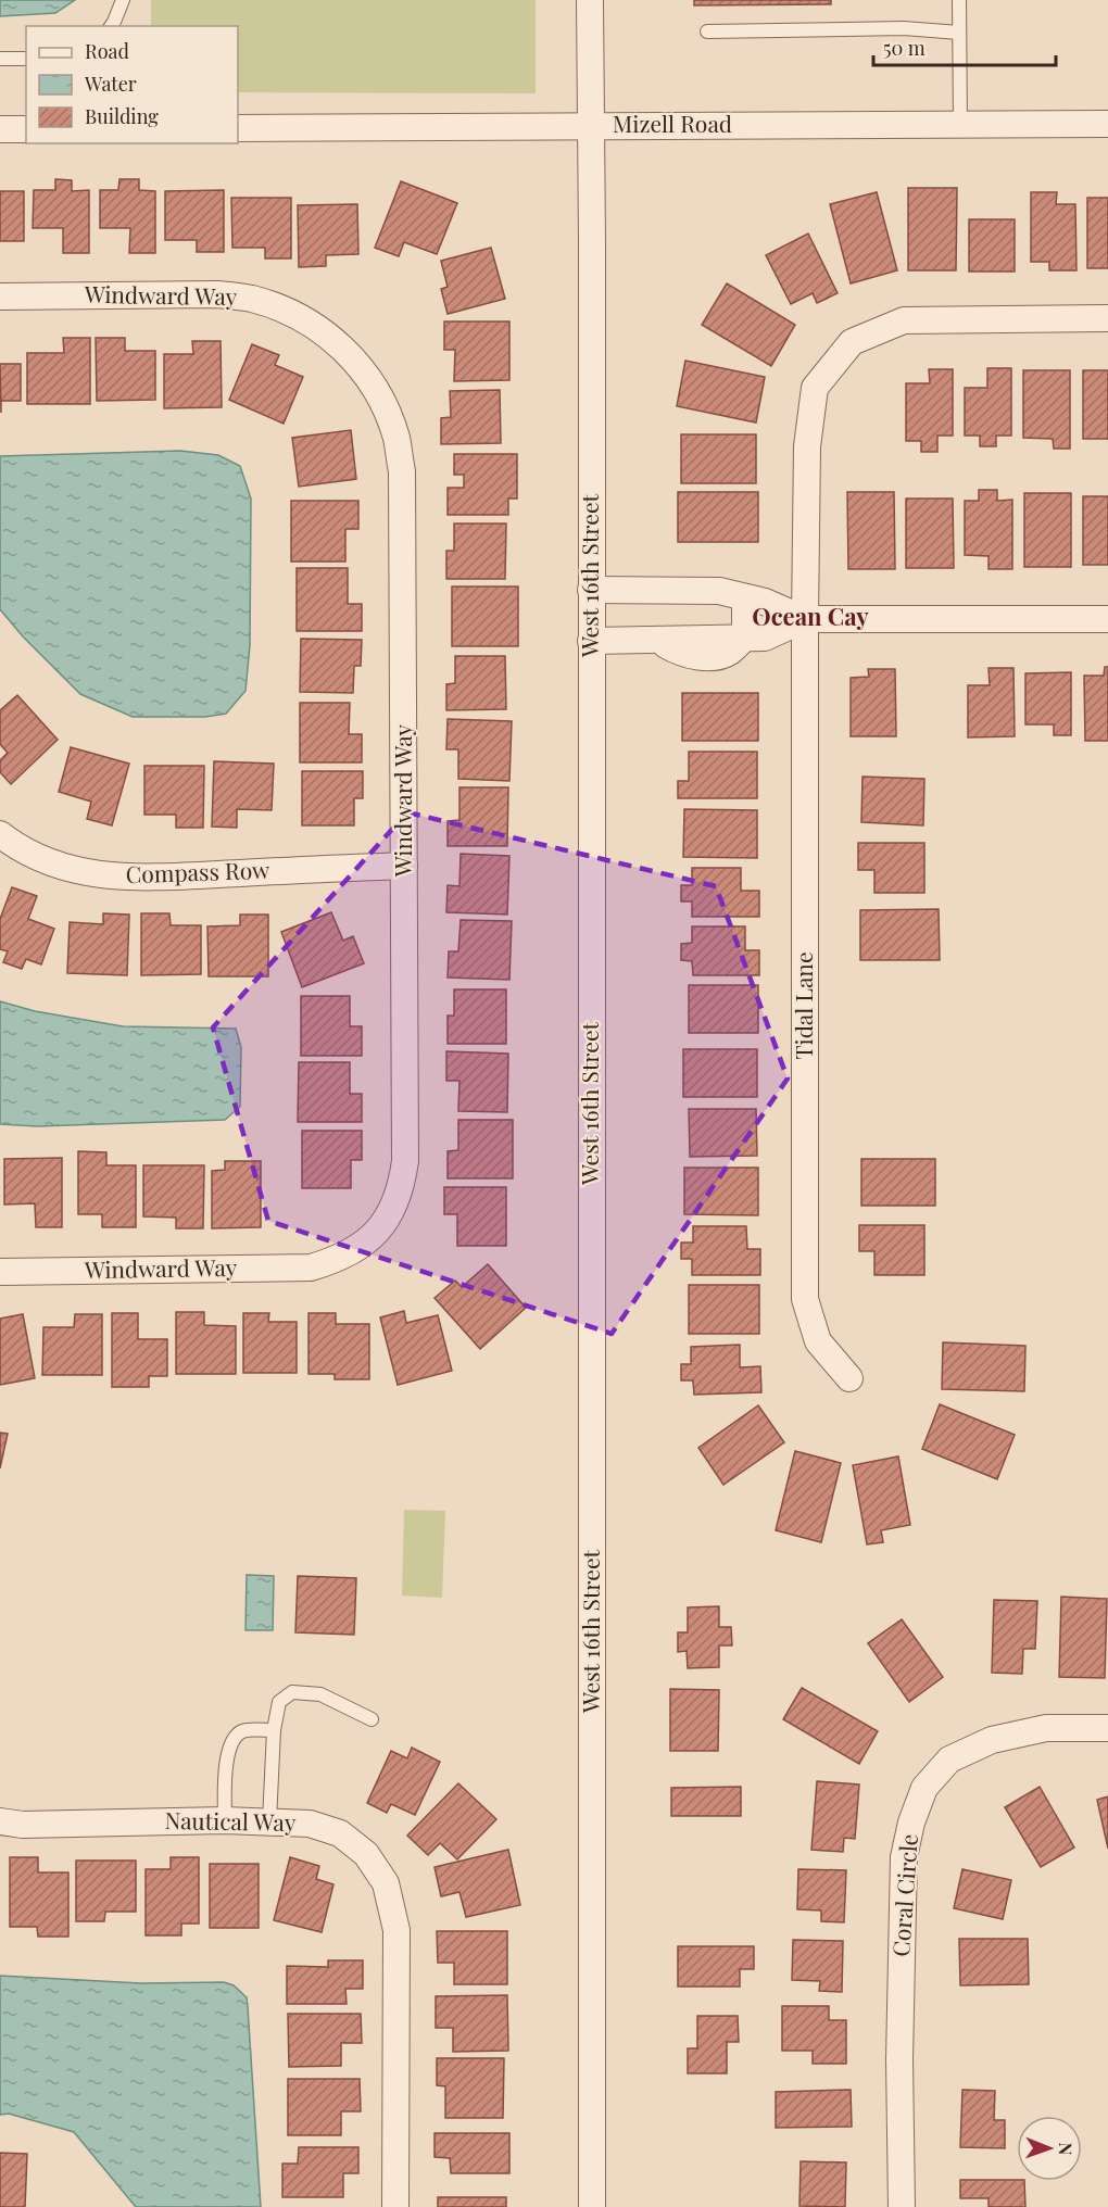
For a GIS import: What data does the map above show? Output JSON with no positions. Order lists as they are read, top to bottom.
{
  "streets": {
    "street": [
      "Mizell Road",
      "Windward Way",
      "West 16th Street",
      "Compass Row",
      "Tidal Lane",
      "Nautical Way",
      "Coral Circle"
    ]
  },
  "crossings": [
    ["Mizell Road", "West 16th Street"],
    ["Windward Way", "Compass Row"]
  ],
  "districts": ["Ocean Cay"],
  "legend": ["Road", "Water", "Building"],
  "scale_bar": "50 m",
  "north": "right"
}
